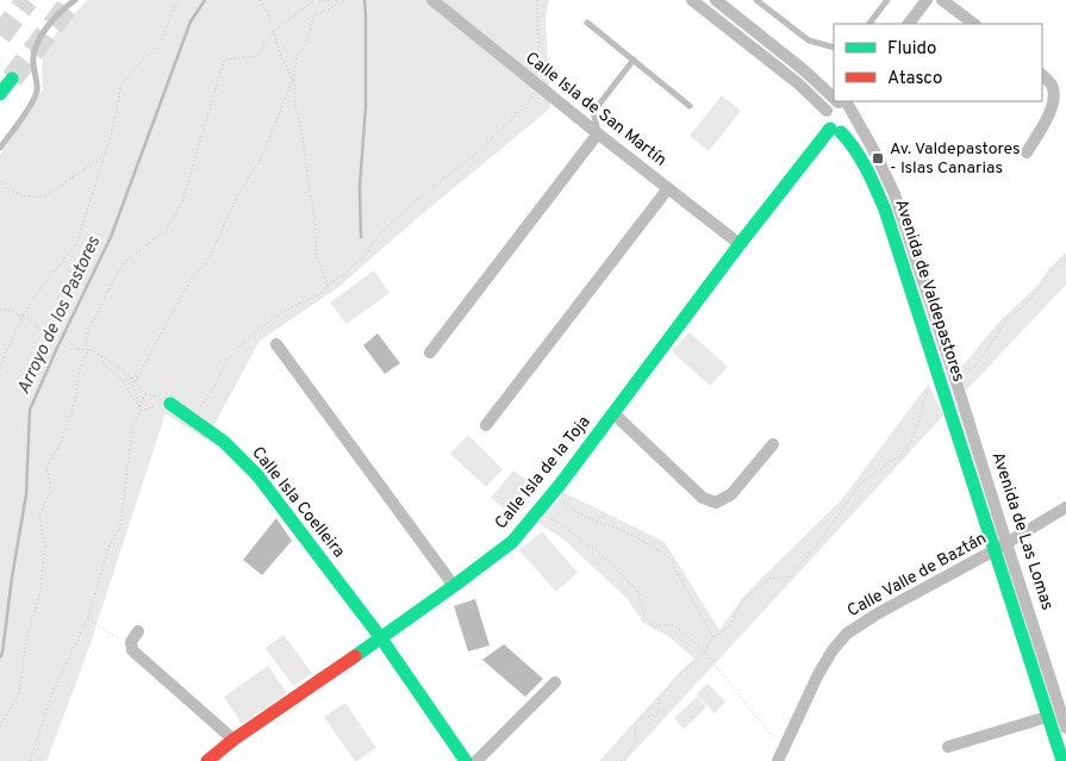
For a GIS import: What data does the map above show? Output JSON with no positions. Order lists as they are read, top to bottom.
{
  "streets": {
    "main road": [
      "Avenida de Valdepastores",
      "Calle Isla de la Toja",
      "Calle Isla Coelleira",
      "Avenida de Las Lomas"
    ],
    "street": ["Calle Isla de San Martín", "Calle Valle de Baztán"]
  },
  "crossings": [
    ["Calle Isla de San Martín", "Calle Isla de la Toja"],
    ["Avenida de Valdepastores", "Calle Isla de la Toja"],
    ["Avenida de Valdepastores", "Avenida de Las Lomas"],
    ["Calle Isla de la Toja", "Calle Isla Coelleira"],
    ["Avenida de Las Lomas", "Calle Valle de Baztán"]
  ],
  "water": ["Arroyo de los Pastores"],
  "places": {
    "transit": ["Av. Valdepastores - Islas Canarias"]
  },
  "legend": ["Fluido", "Atasco"]
}
